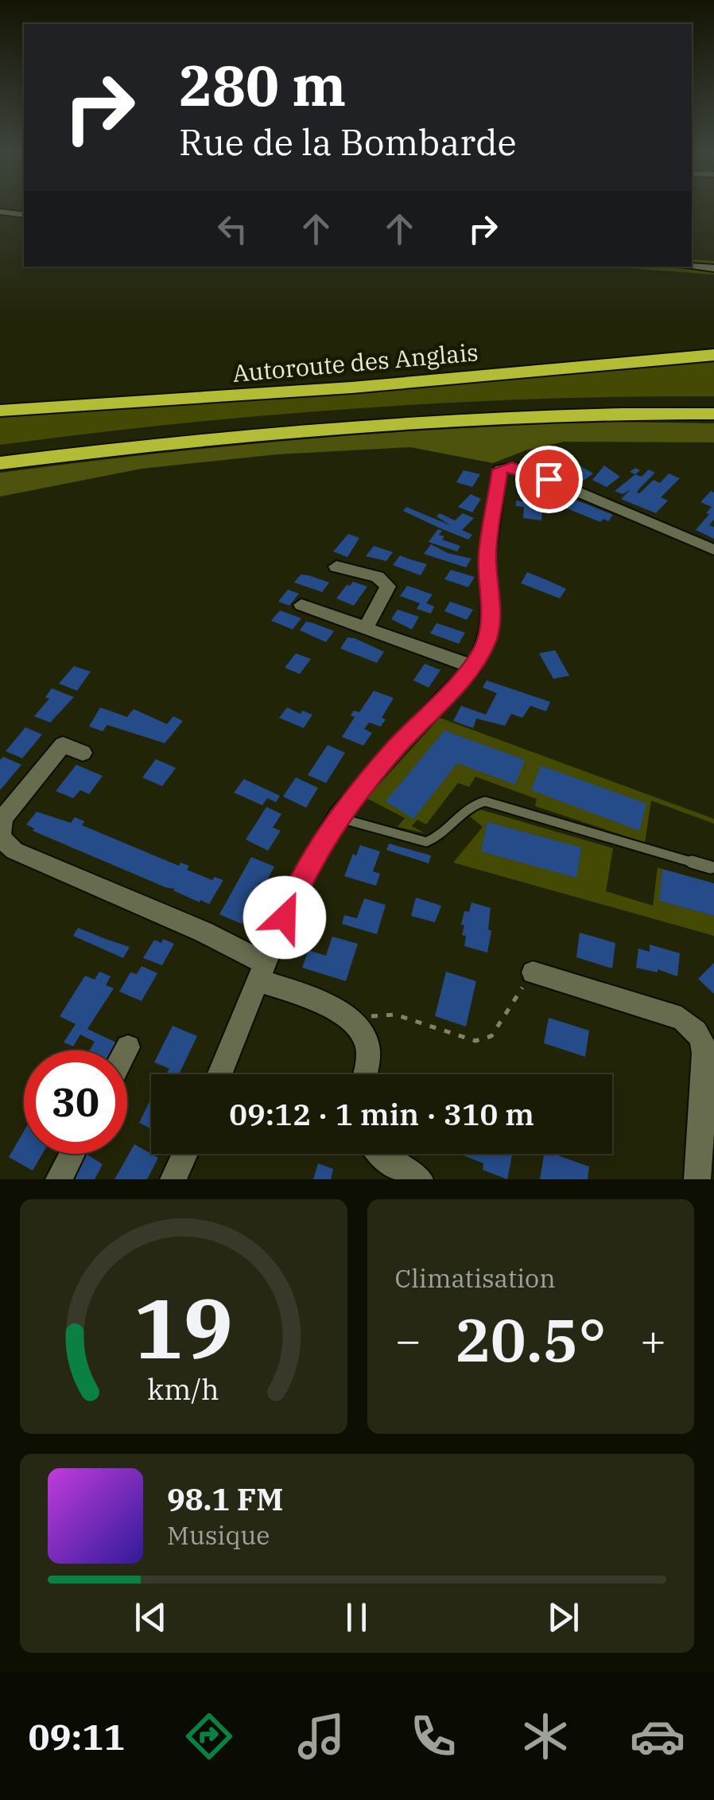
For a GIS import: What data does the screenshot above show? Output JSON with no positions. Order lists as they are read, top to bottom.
{
  "streets": {
    "highway": ["Autoroute des Anglais"]
  },
  "page": {
    "turn": ["280 m", "Rue de la Bombarde"],
    "limit": "30",
    "trip": "09:12 · 1 min · 310 m",
    "tile": "Climatisation",
    "heat": ["−", "20.5°", "+"],
    "song": ["98.1 FM", "Musique"],
    "tabs": "09:11",
    "gauge": ["19", "km/h"]
  }
}
